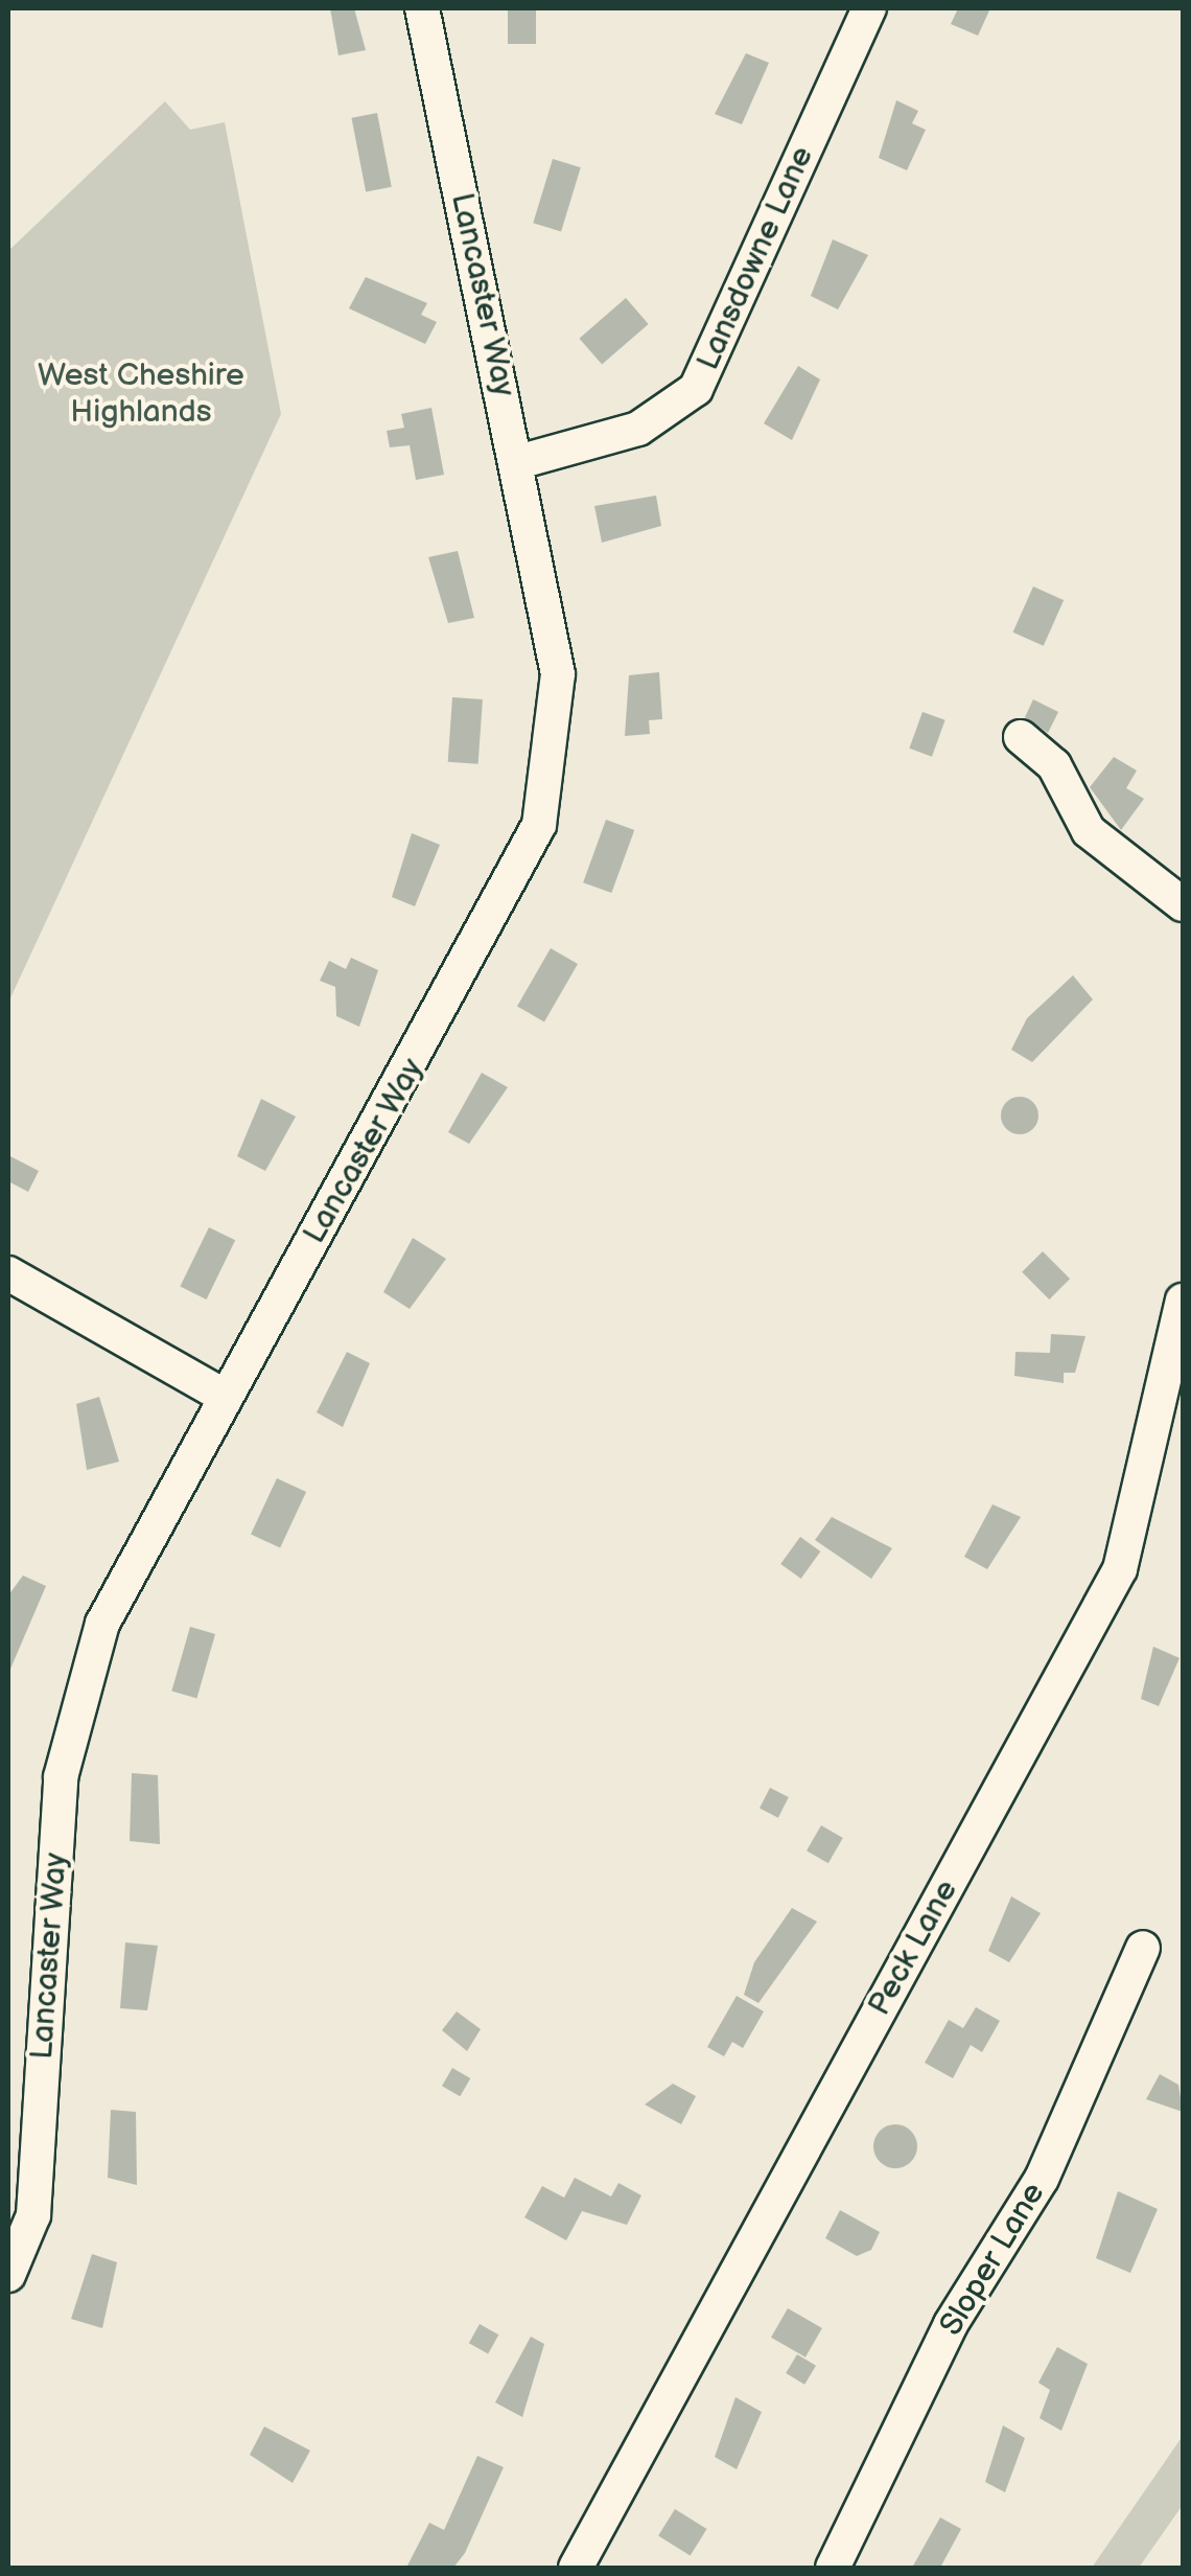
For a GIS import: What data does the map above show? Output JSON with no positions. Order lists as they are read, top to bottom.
{
  "streets": {
    "street": [
      "Lansdowne Lane",
      "Lancaster Way",
      "Peck Lane",
      "Sloper Lane"
    ]
  },
  "crossings": [
    ["Lansdowne Lane", "Lancaster Way"]
  ],
  "parks": ["West Cheshire Highlands"]
}
